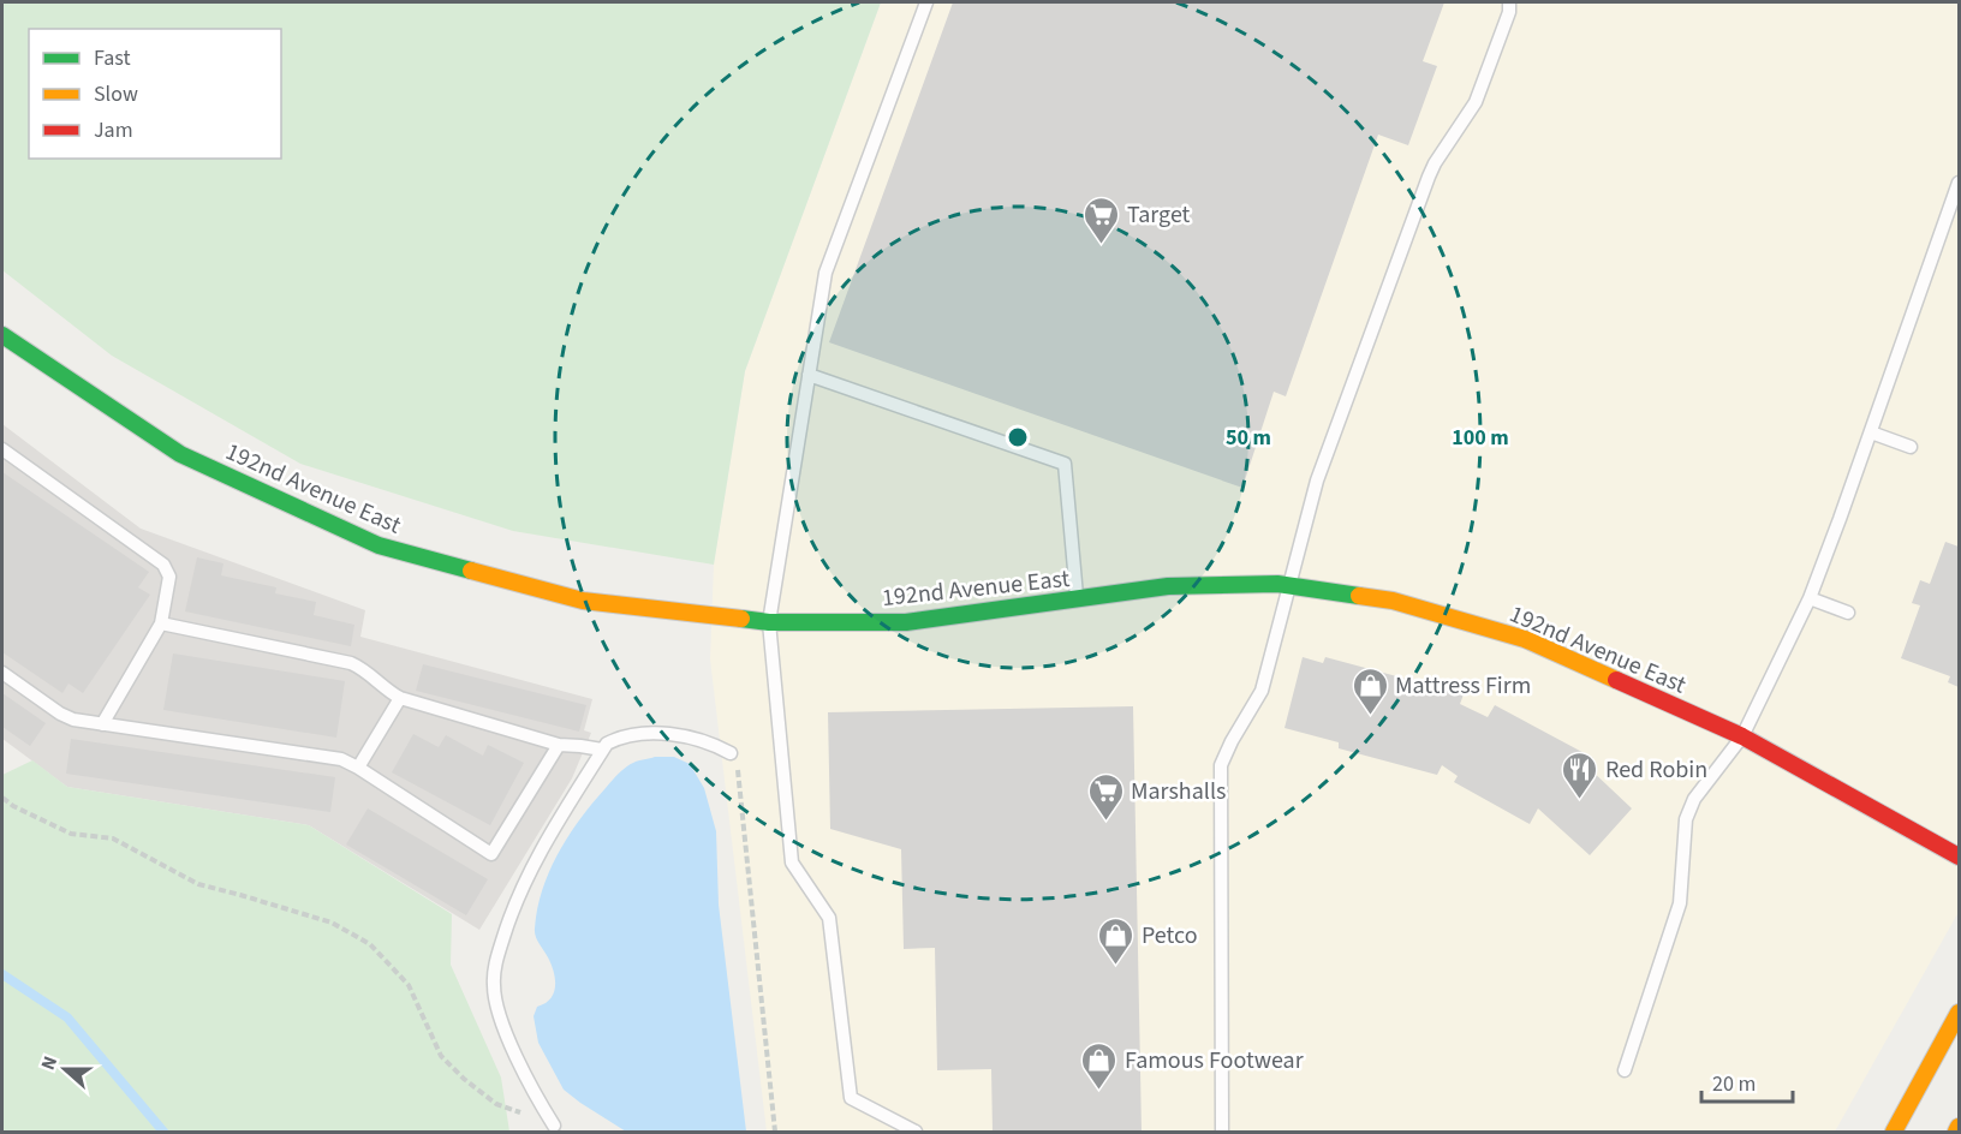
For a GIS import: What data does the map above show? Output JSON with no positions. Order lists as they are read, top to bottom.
{
  "streets": {
    "main road": ["192nd Avenue East"]
  },
  "places": {
    "supermarket": ["Target", "Marshalls"],
    "shop": ["Mattress Firm", "Petco", "Famous Footwear"],
    "restaurant": ["Red Robin"]
  },
  "legend": ["Fast", "Slow", "Jam"],
  "scale_bar": "20 m",
  "north": "left",
  "rings": ["50 m", "100 m"]
}
